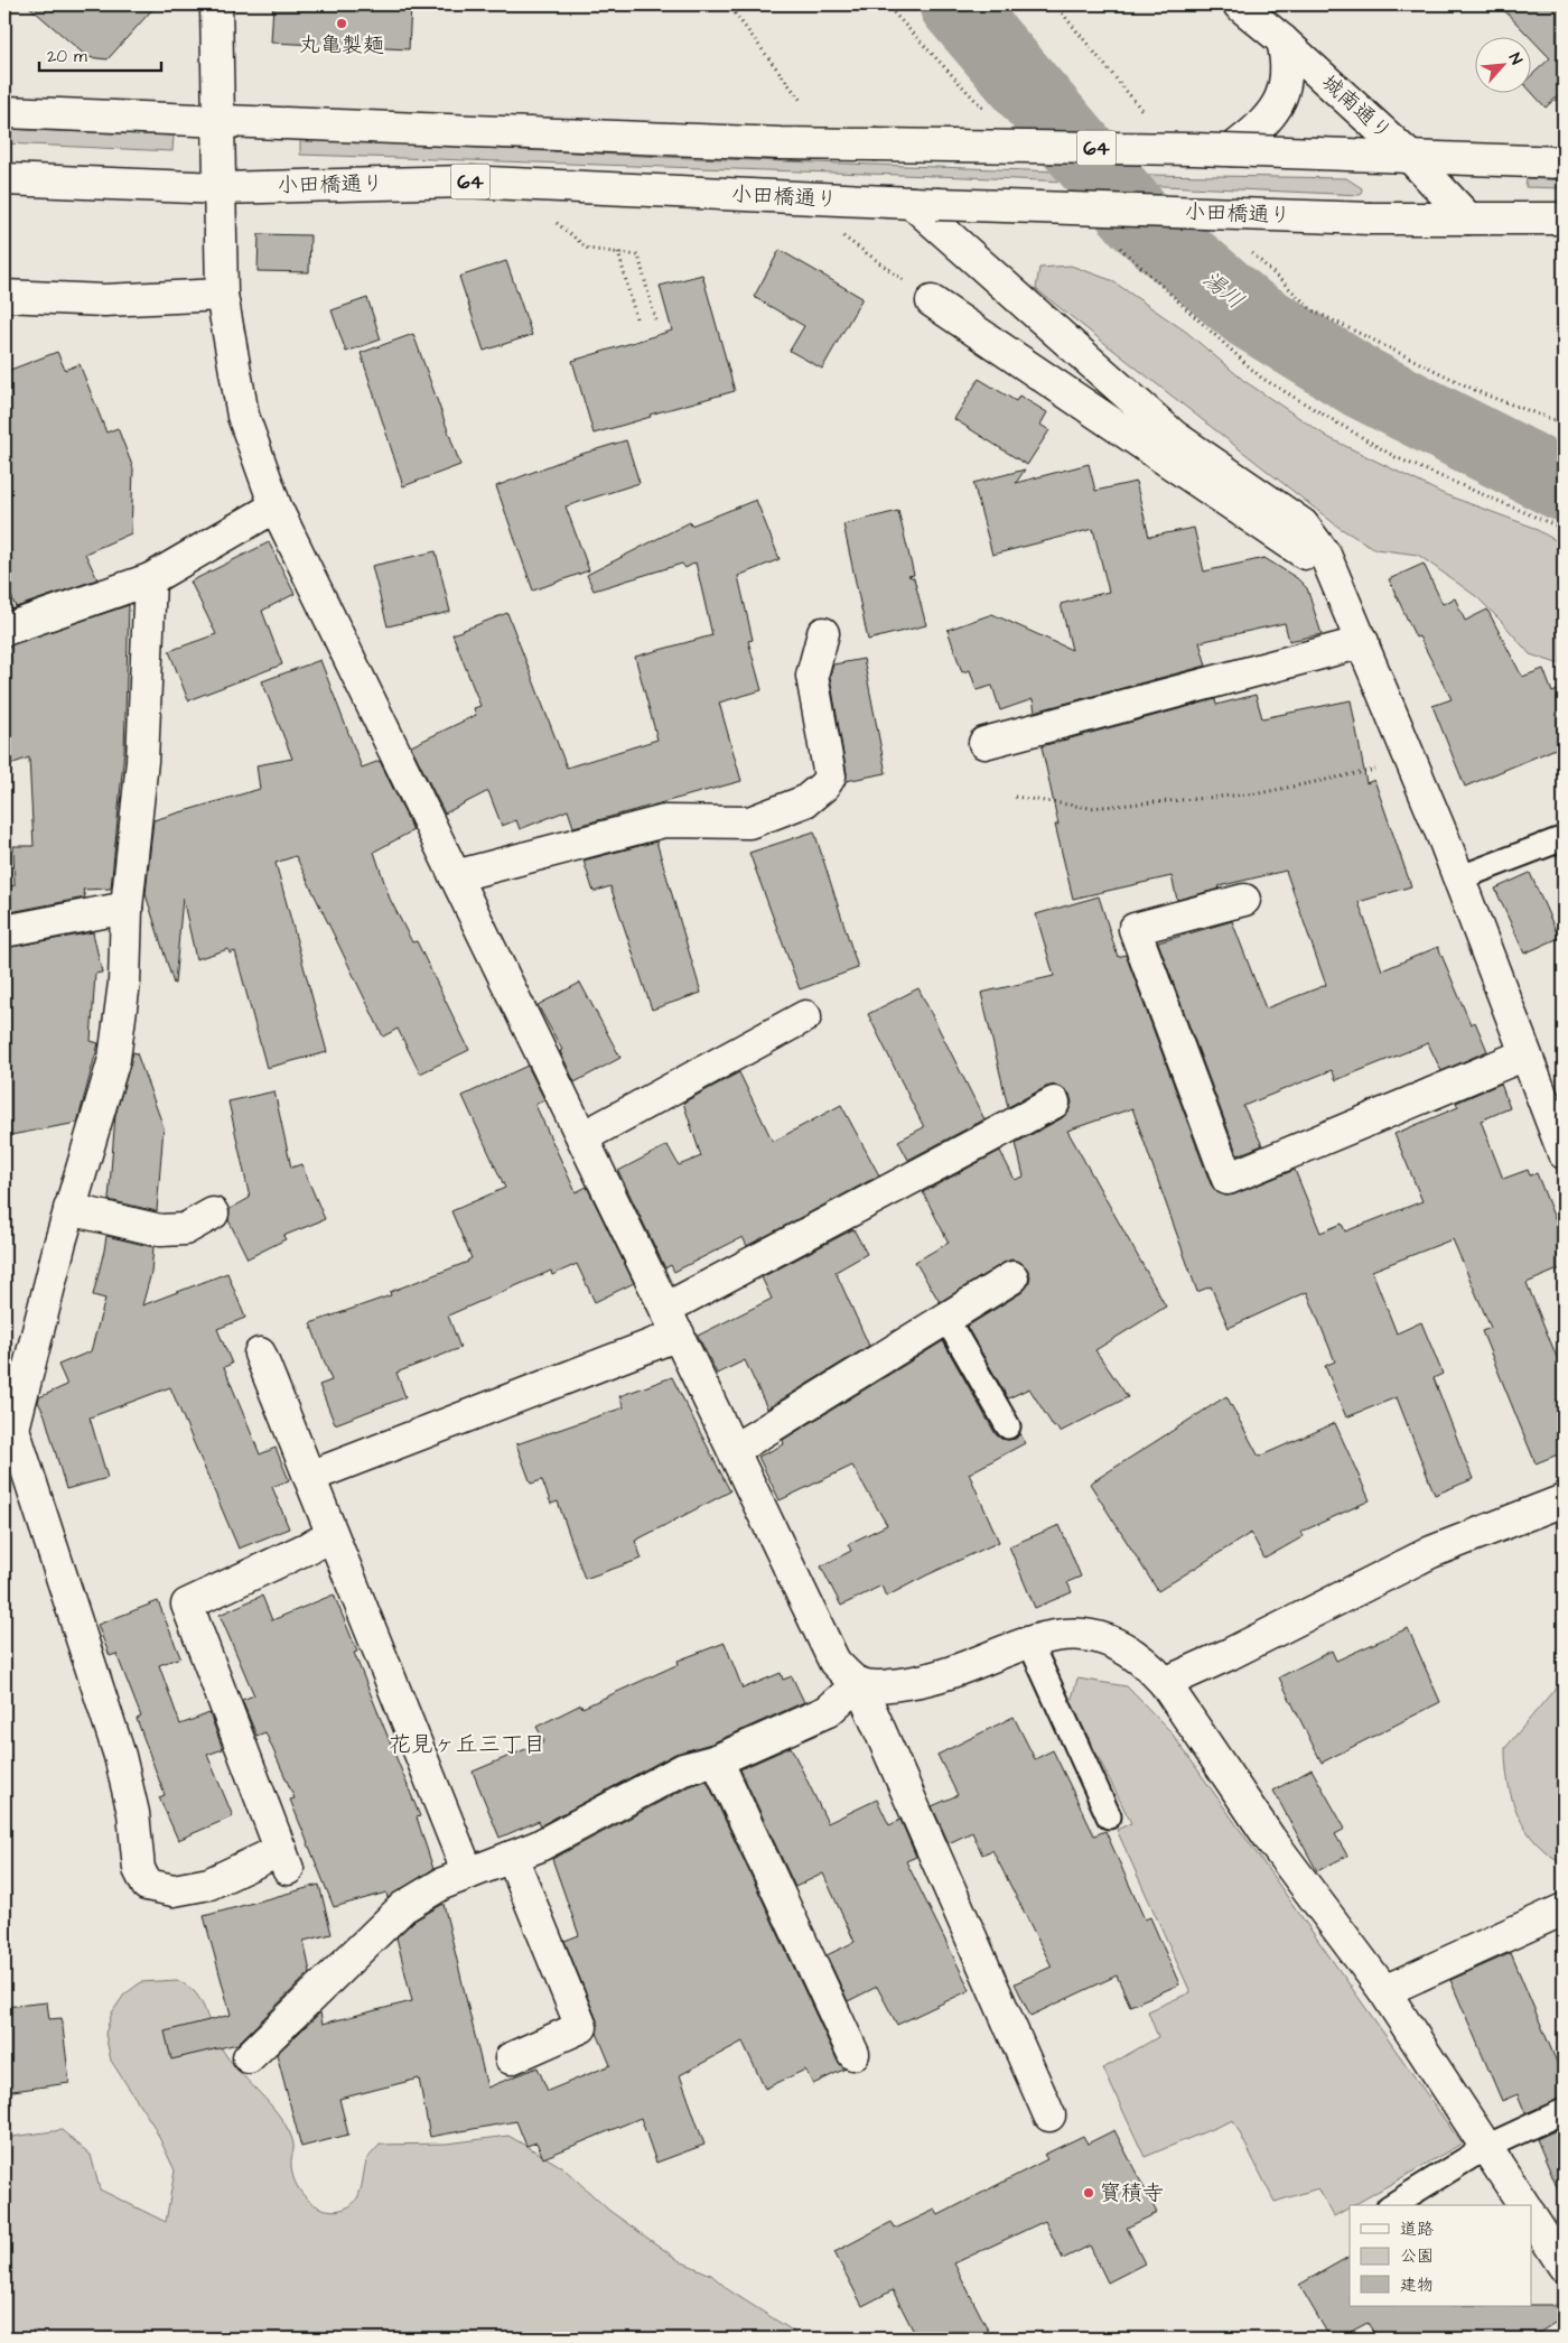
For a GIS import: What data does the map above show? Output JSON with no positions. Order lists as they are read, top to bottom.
{
  "streets": {
    "street": ["城南通り", "64", "小田橋通り"]
  },
  "crossings": [
    ["城南通り", "64"],
    ["城南通り", "小田橋通り"]
  ],
  "districts": ["花見ヶ丘三丁目"],
  "water": ["湯川"],
  "places": ["丸亀製麺", "寳積寺"],
  "legend": ["道路", "公園", "建物"],
  "scale_bar": "20 m",
  "north": "top right"
}
